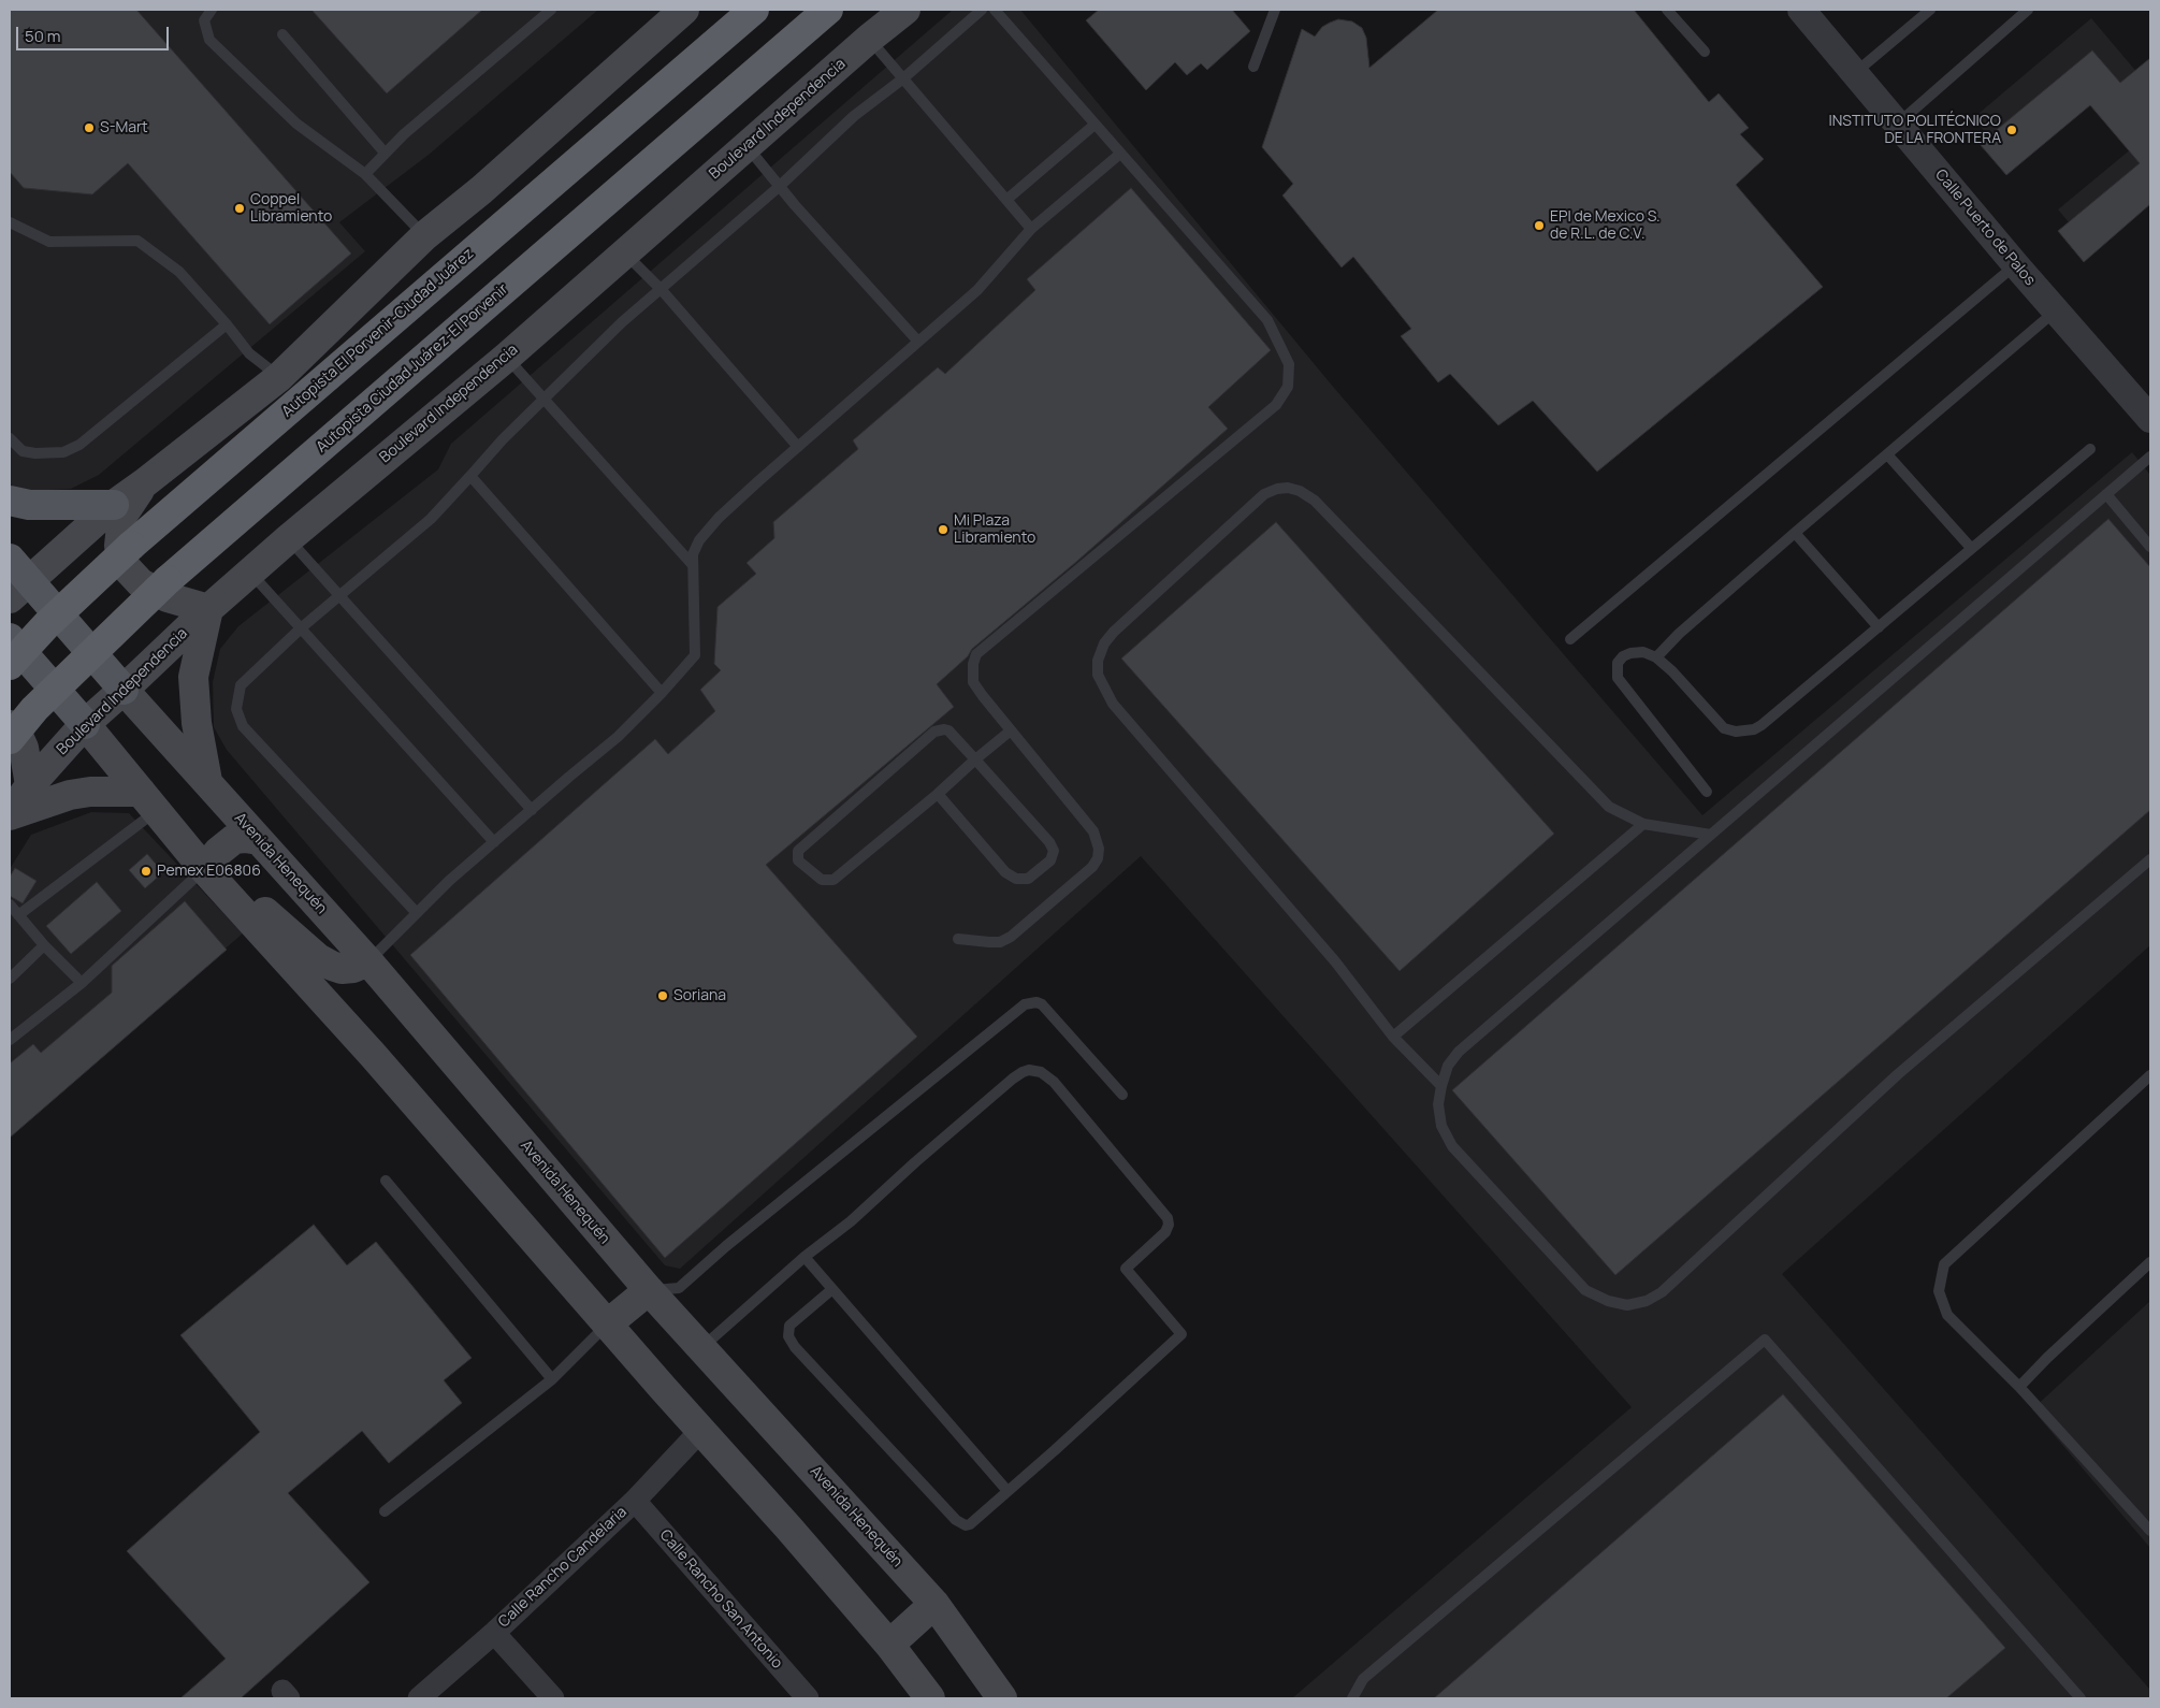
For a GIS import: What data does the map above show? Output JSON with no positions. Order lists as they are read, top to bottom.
{
  "streets": {
    "highway": ["Autopista El Porvenir-Ciudad Juárez", "Autopista Ciudad Juárez-El Porvenir"],
    "main road": ["Boulevard Independencia", "Avenida Henequén"],
    "street": ["Calle Puerto de Palos", "Calle Rancho Candelaria", "Calle Rancho San Antonio"]
  },
  "crossings": [
    ["Boulevard Independencia", "Avenida Henequén"],
    ["Calle Rancho Candelaria", "Calle Rancho San Antonio"]
  ],
  "places": [
    "S-Mart",
    "INSTITUTO POLITÉCNICO DE LA FRONTERA",
    "Coppel Libramiento",
    "EPI de Mexico S. de R.L. de C.V.",
    "Mi Plaza Libramiento",
    "Pemex E06806",
    "Soriana"
  ],
  "scale_bar": "50 m"
}
